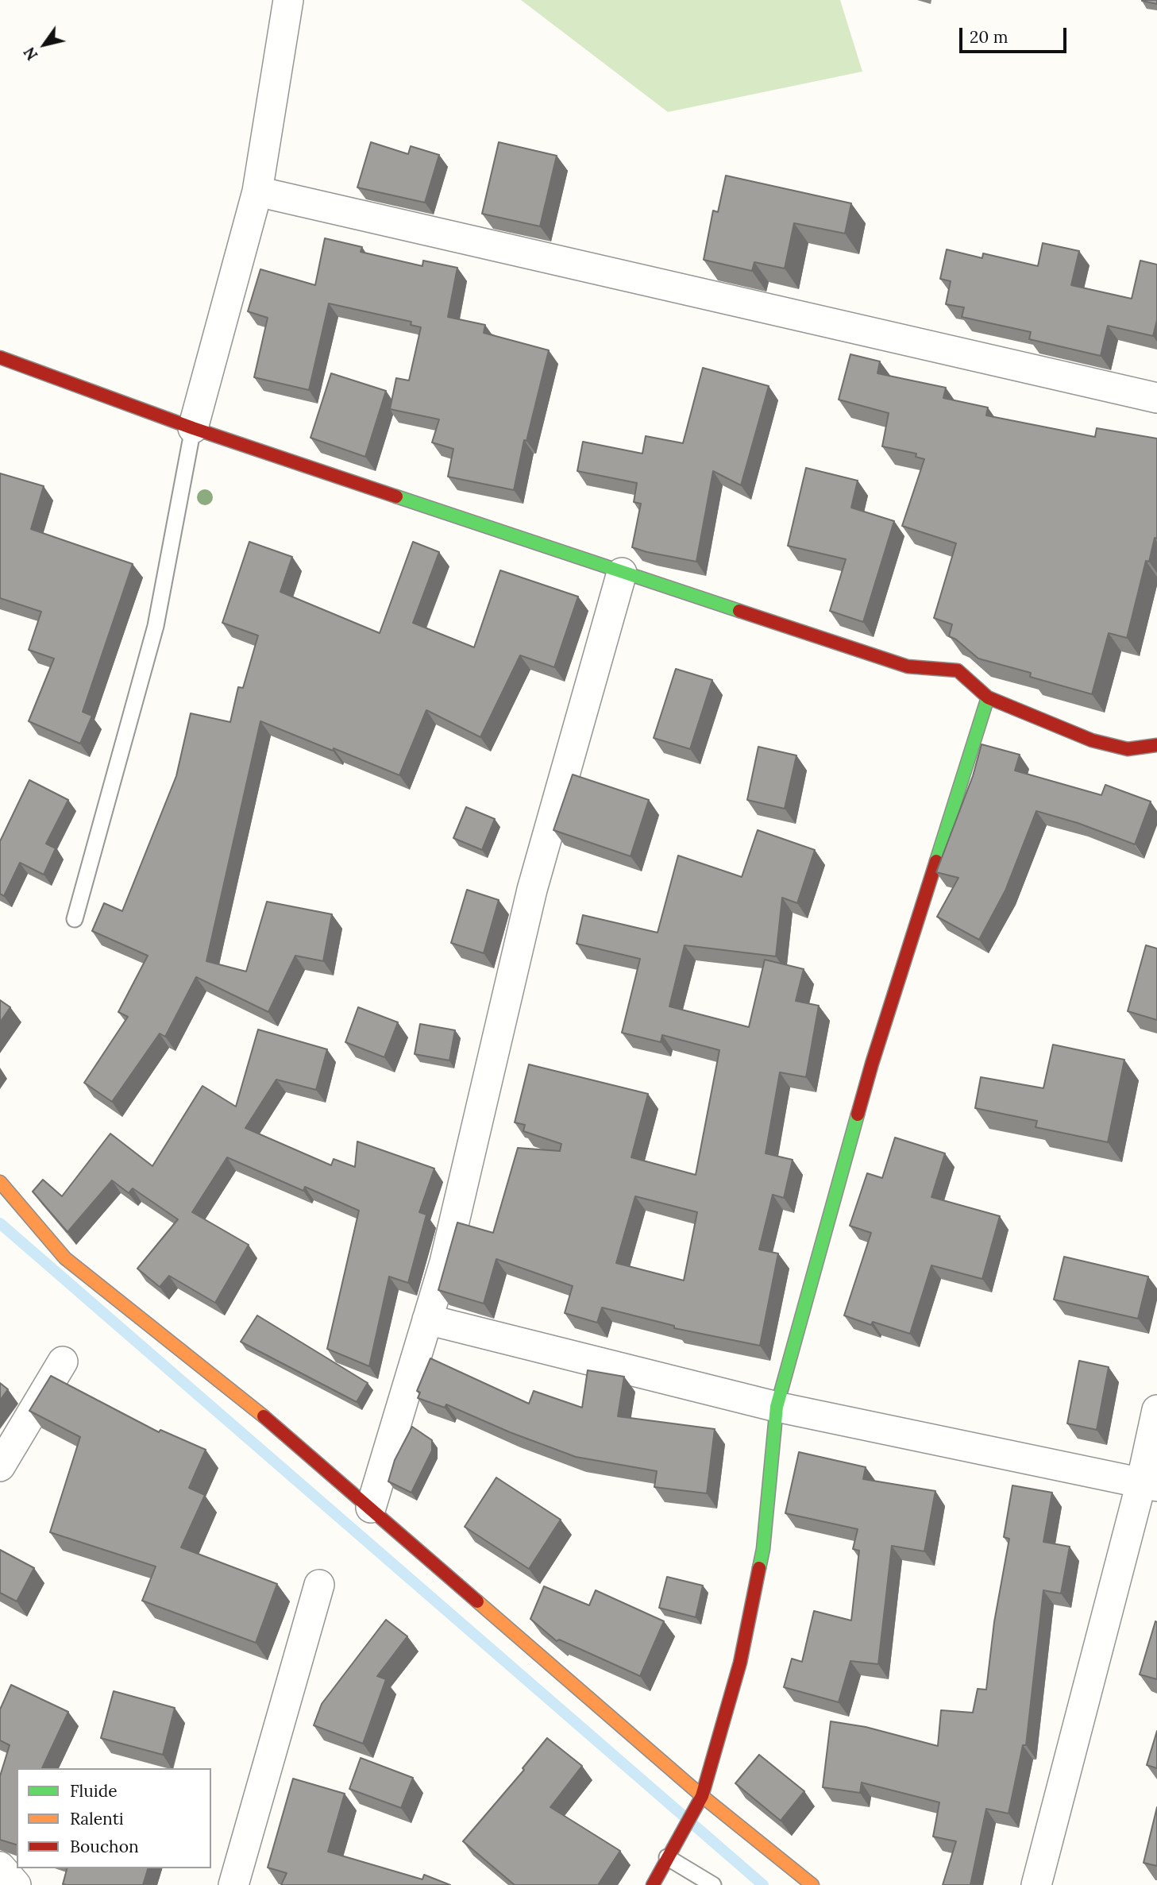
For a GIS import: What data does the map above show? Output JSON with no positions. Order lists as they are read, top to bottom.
{
  "legend": ["Fluide", "Ralenti", "Bouchon"],
  "scale_bar": "20 m",
  "north": "bottom left"
}
